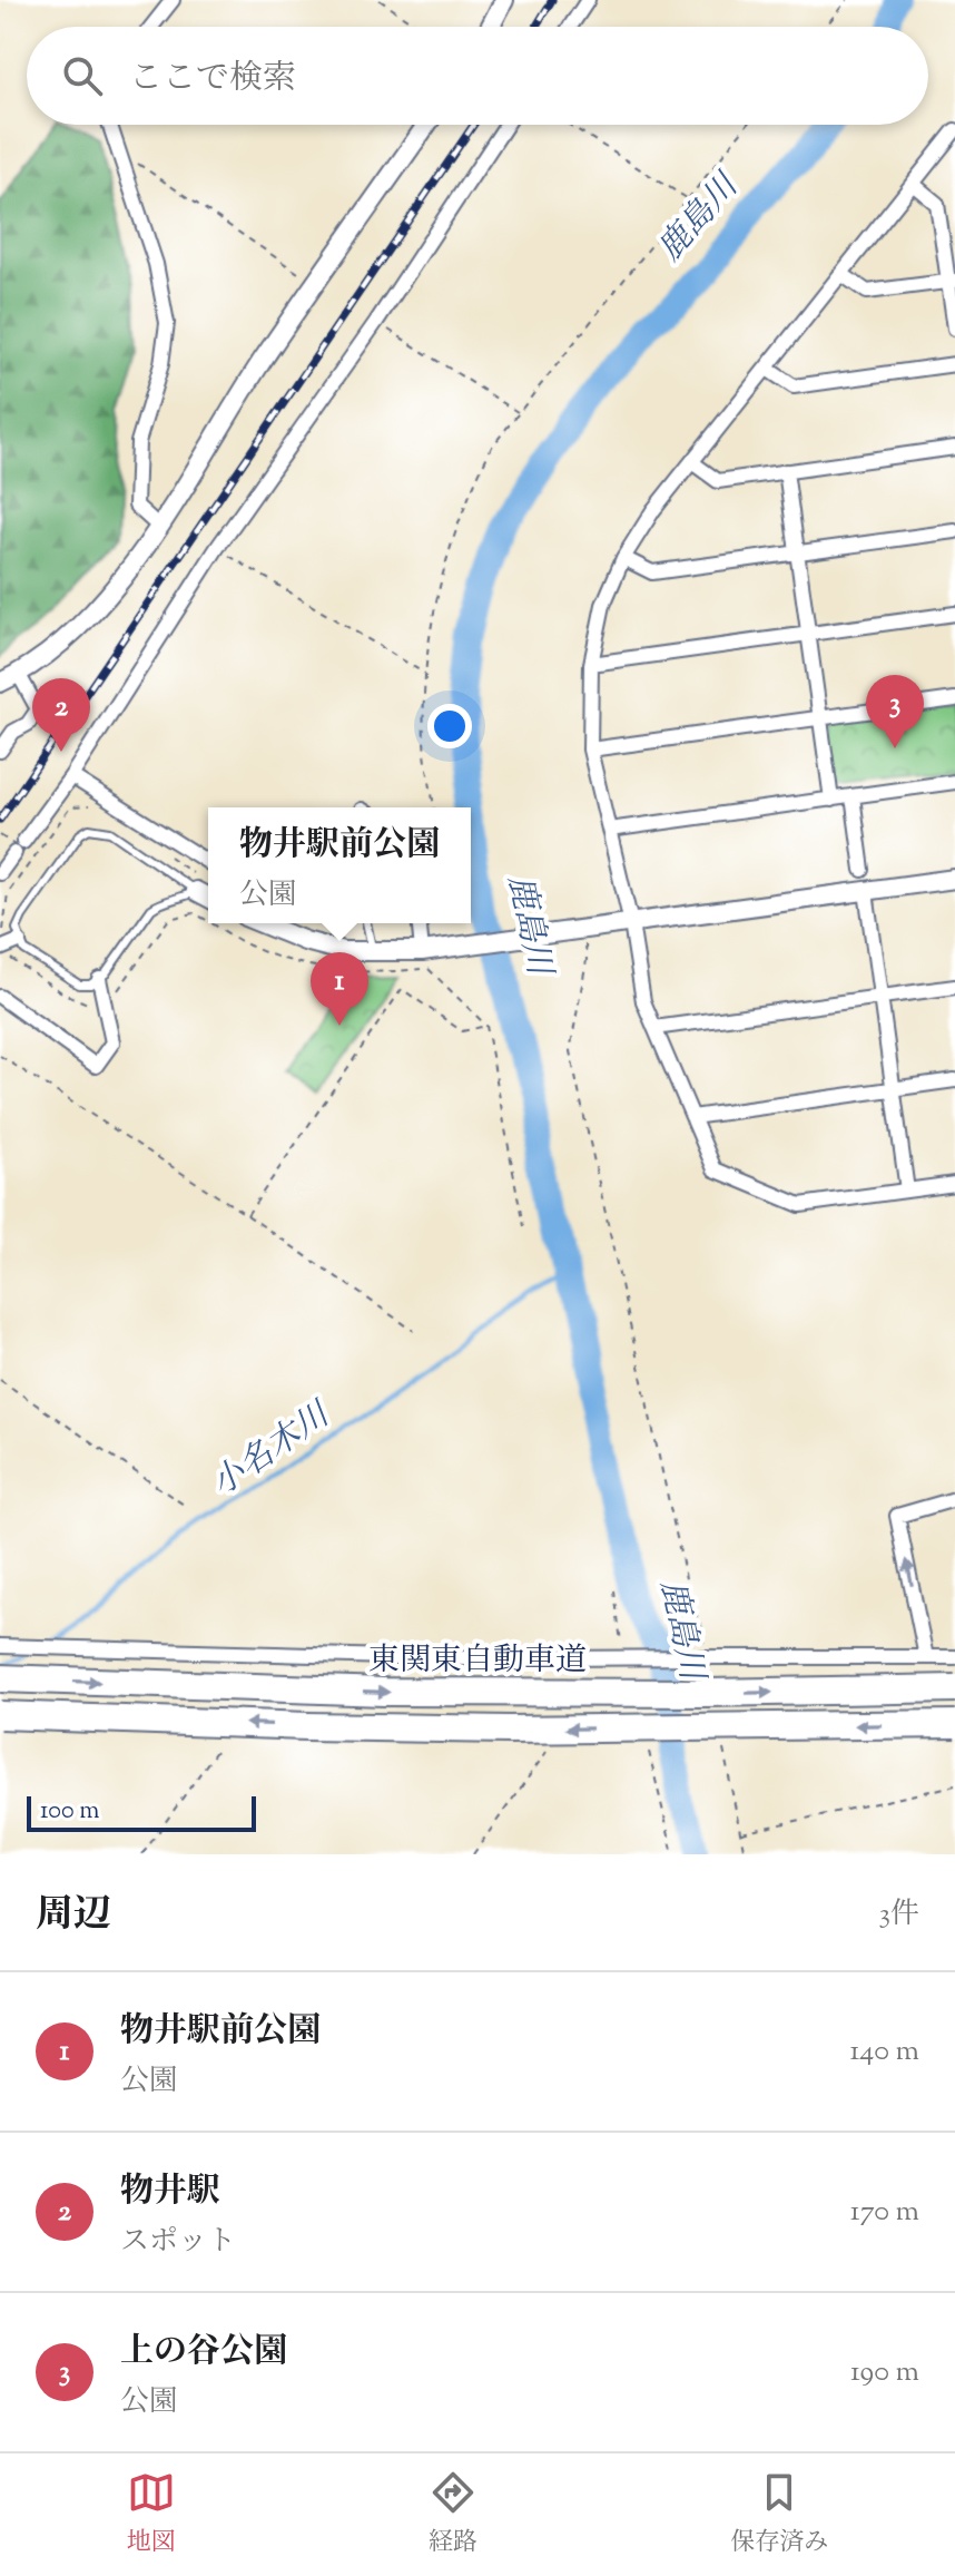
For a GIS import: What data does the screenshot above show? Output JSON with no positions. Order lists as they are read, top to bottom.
{
  "streets": {
    "highway": ["東関東自動車道"]
  },
  "water": ["鹿島川", "小名木川"],
  "scale_bar": "100 m",
  "page": {
    "search": "ここで検索",
    "pins": ["3", "2", "1"],
    "popup": ["物井駅前公園", "公園"],
    "scale": "100 m",
    "heading": ["周辺", "3件"],
    "list": [
      {
        "mark": "1",
        "name": "物井駅前公園",
        "note": "公園",
        "value": "140 m"
      },
      {
        "mark": "2",
        "name": "物井駅",
        "note": "スポット",
        "value": "170 m"
      },
      {
        "mark": "3",
        "name": "上の谷公園",
        "note": "公園",
        "value": "190 m"
      }
    ],
    "nav": ["地図", "経路", "保存済み"]
  }
}
